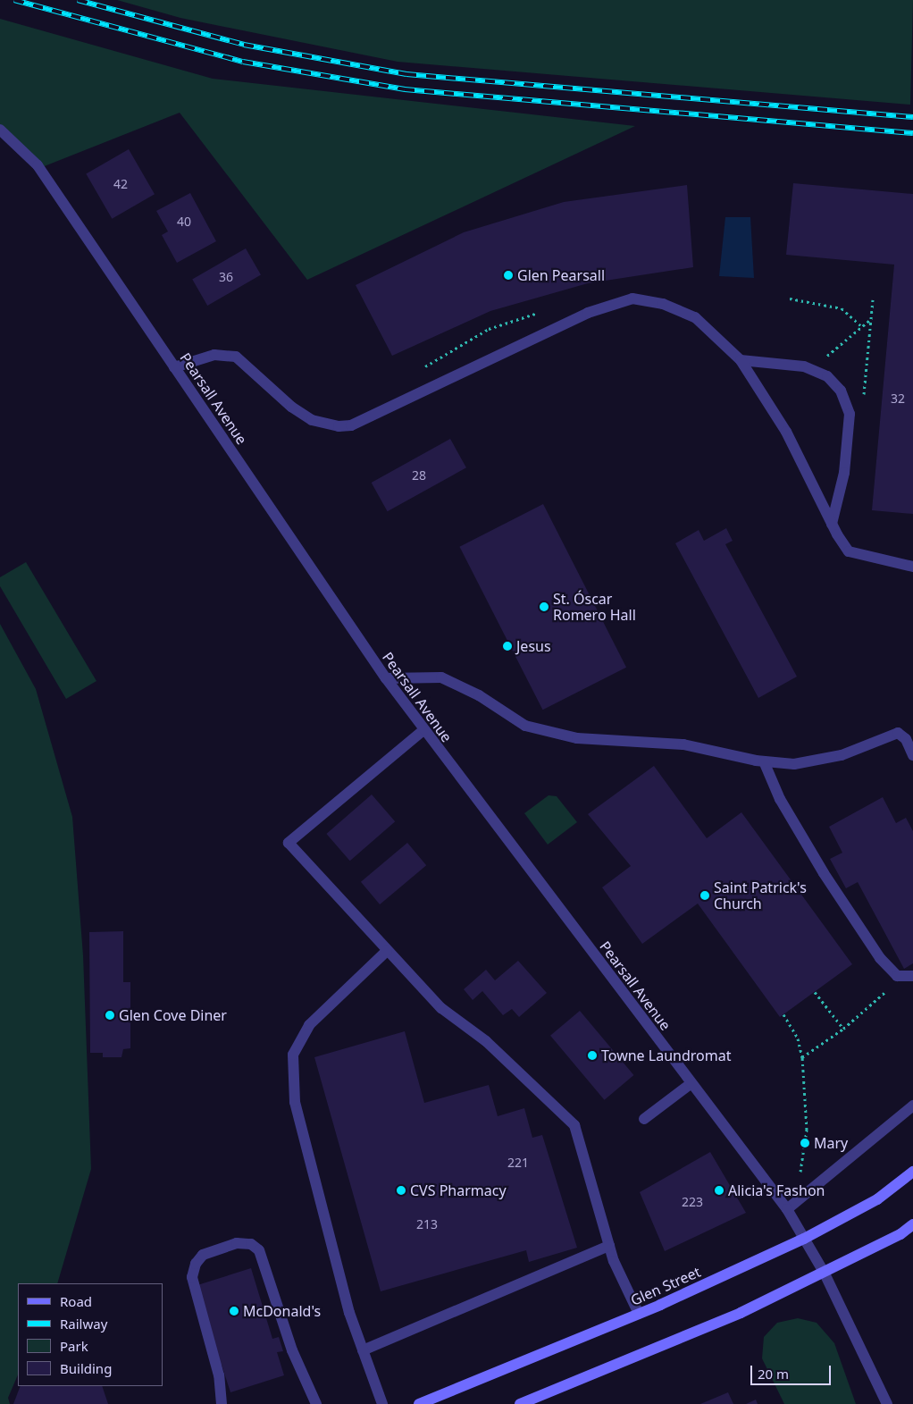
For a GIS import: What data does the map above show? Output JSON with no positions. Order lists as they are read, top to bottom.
{
  "streets": {
    "main road": ["Glen Street"],
    "street": ["Pearsall Avenue"]
  },
  "crossings": [
    ["Pearsall Avenue", "Glen Street"]
  ],
  "places": [
    "Glen Pearsall",
    "St. Óscar Romero Hall",
    "Jesus",
    "Saint Patrick's Church",
    "Glen Cove Diner",
    "Towne Laundromat",
    "Mary",
    "CVS Pharmacy",
    "Alicia's Fashon",
    "McDonald's"
  ],
  "house_numbers": [
    "42",
    "40",
    "36",
    "32",
    "28",
    "221",
    "223",
    "213"
  ],
  "legend": [
    "Road",
    "Railway",
    "Park",
    "Building"
  ],
  "scale_bar": "20 m"
}
